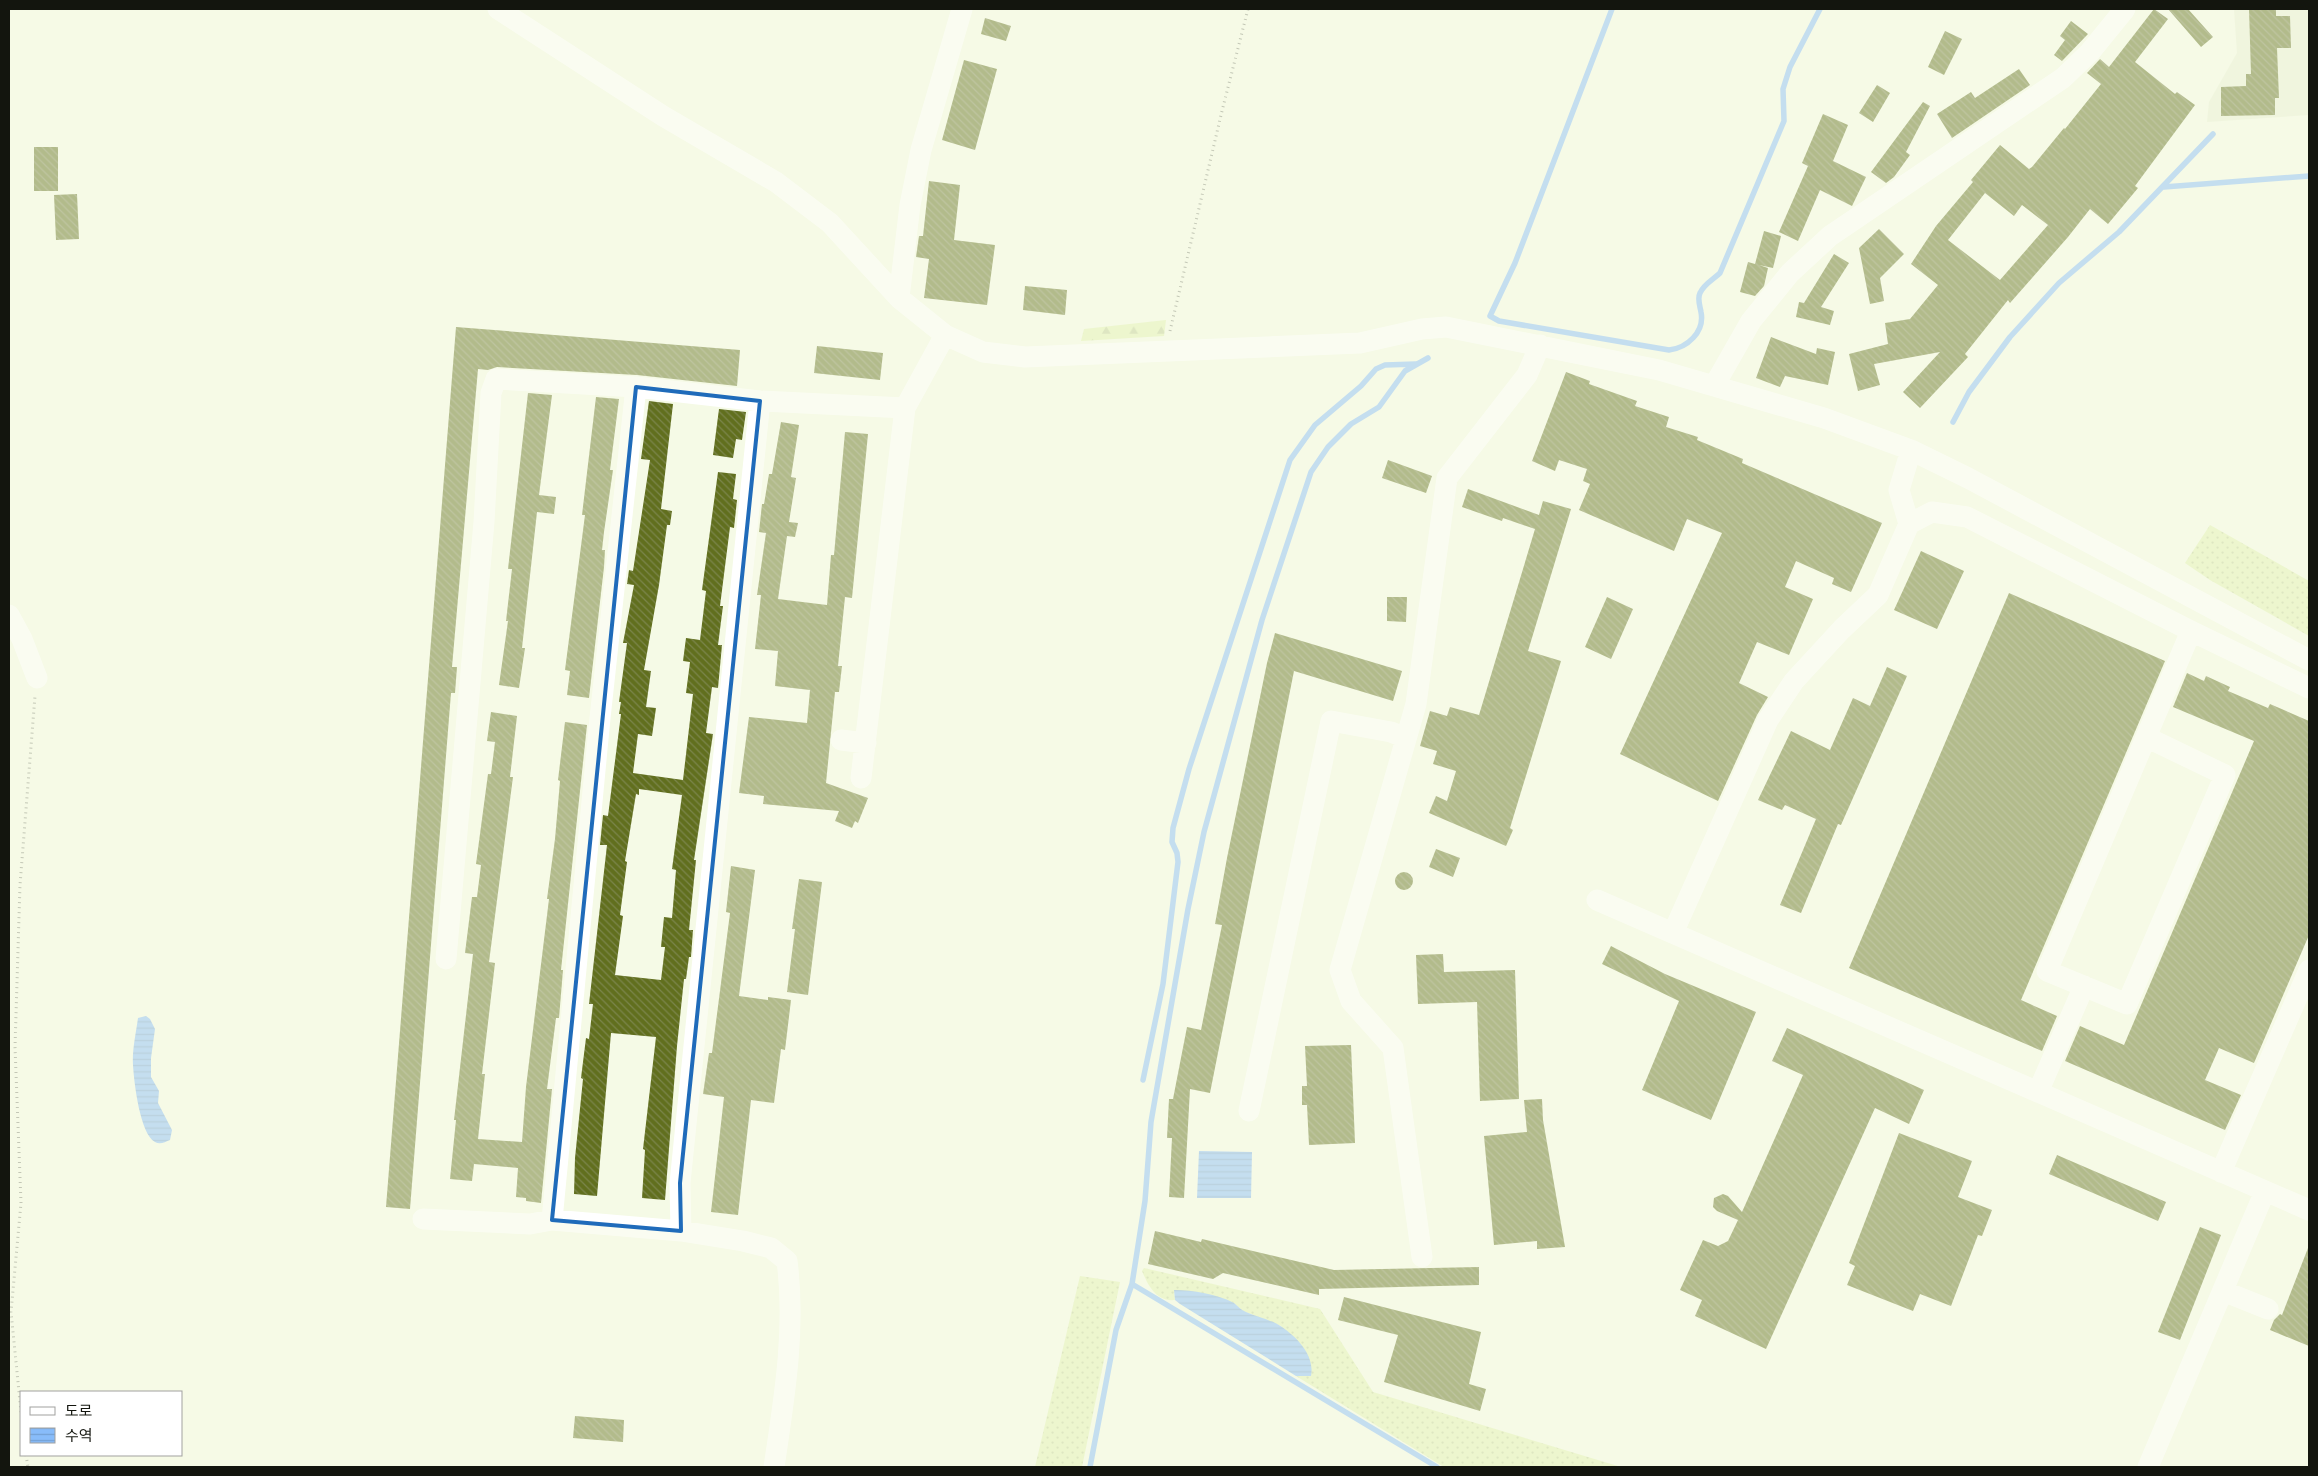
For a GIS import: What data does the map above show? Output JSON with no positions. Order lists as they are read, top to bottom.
{
  "legend": ["도로", "수역"]
}
